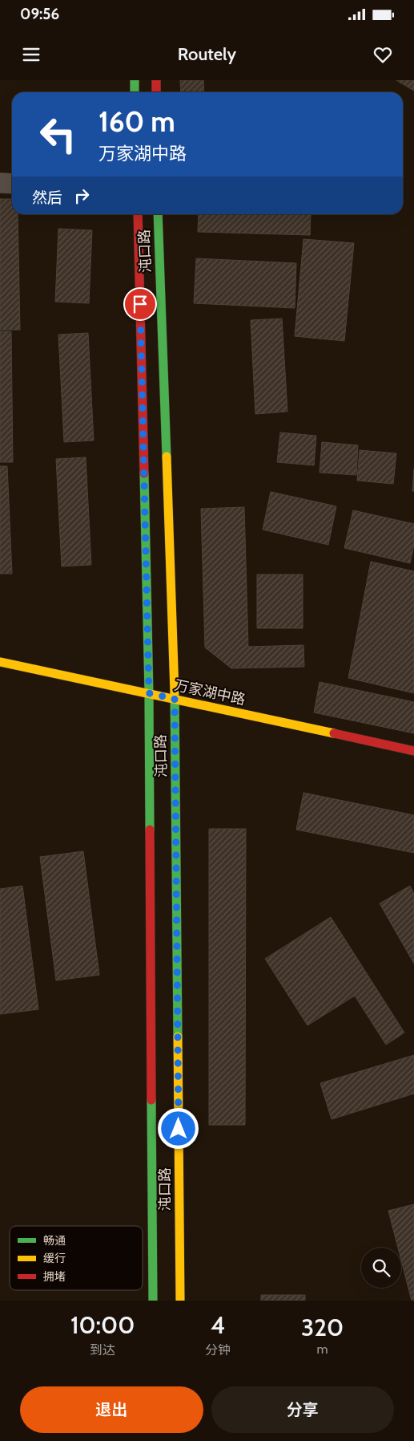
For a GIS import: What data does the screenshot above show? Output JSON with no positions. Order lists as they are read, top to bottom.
{
  "streets": {
    "main road": ["沌口路", "万家湖中路"]
  },
  "crossings": [
    ["沌口路", "万家湖中路"]
  ],
  "legend": ["畅通", "缓行", "拥堵"],
  "page": {
    "status": "09:56",
    "header": "Routely",
    "turn": ["160 m", "万家湖中路"],
    "then": "然后",
    "eta": [
      "10:00",
      "到达",
      "4",
      "分钟",
      "320",
      "m"
    ],
    "buttons": ["退出", "分享"]
  }
}
